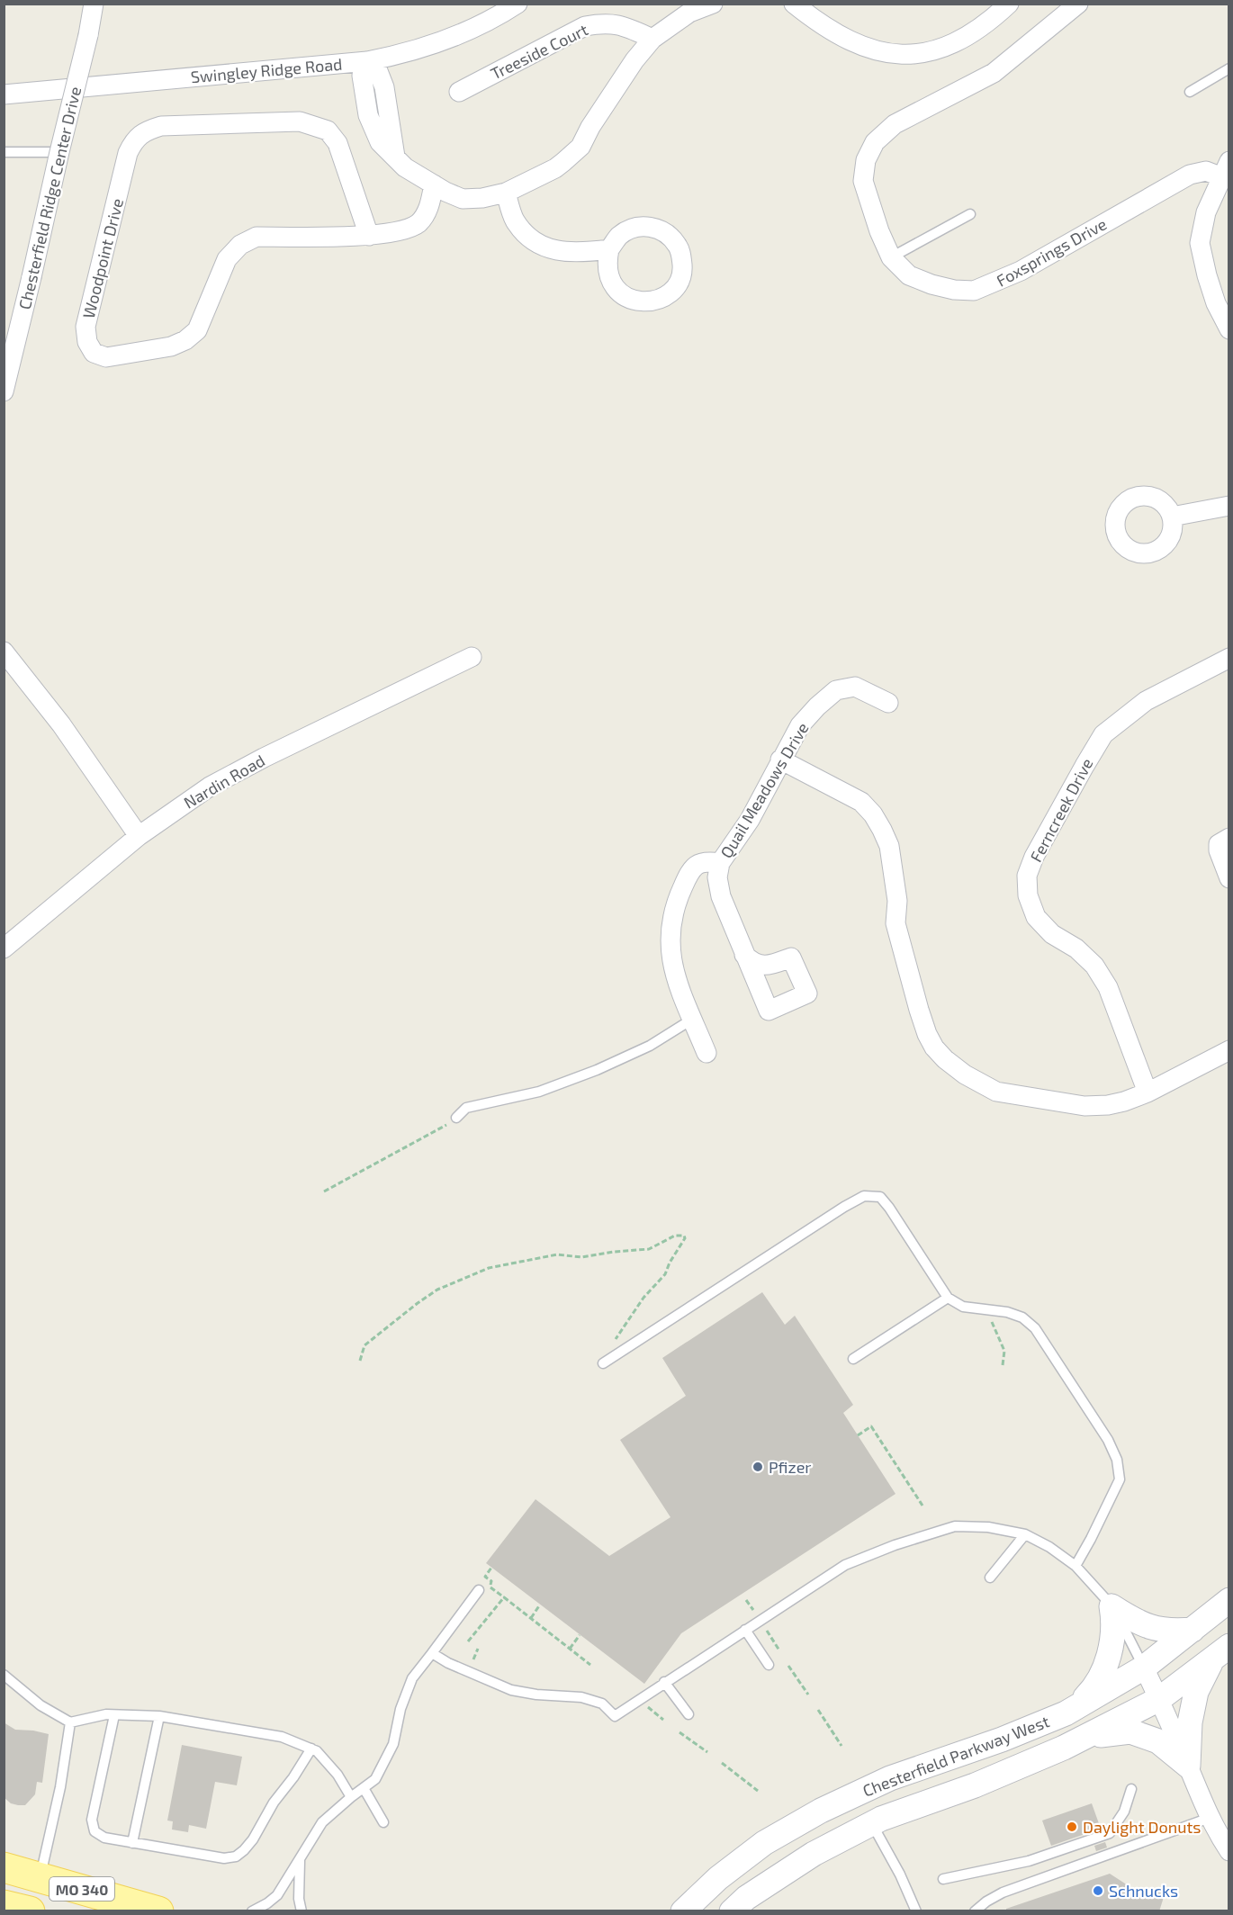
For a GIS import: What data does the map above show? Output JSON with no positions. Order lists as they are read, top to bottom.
{
  "streets": {
    "main road": ["MO 340"],
    "street": [
      "Treeside Court",
      "Swingley Ridge Road",
      "Chesterfield Ridge Center Drive",
      "Foxsprings Drive",
      "Woodpoint Drive",
      "Nardin Road",
      "Quail Meadows Drive",
      "Ferncreek Drive",
      "Chesterfield Parkway West"
    ]
  },
  "places": ["Pfizer", "Daylight Donuts", "Schnucks"]
}
